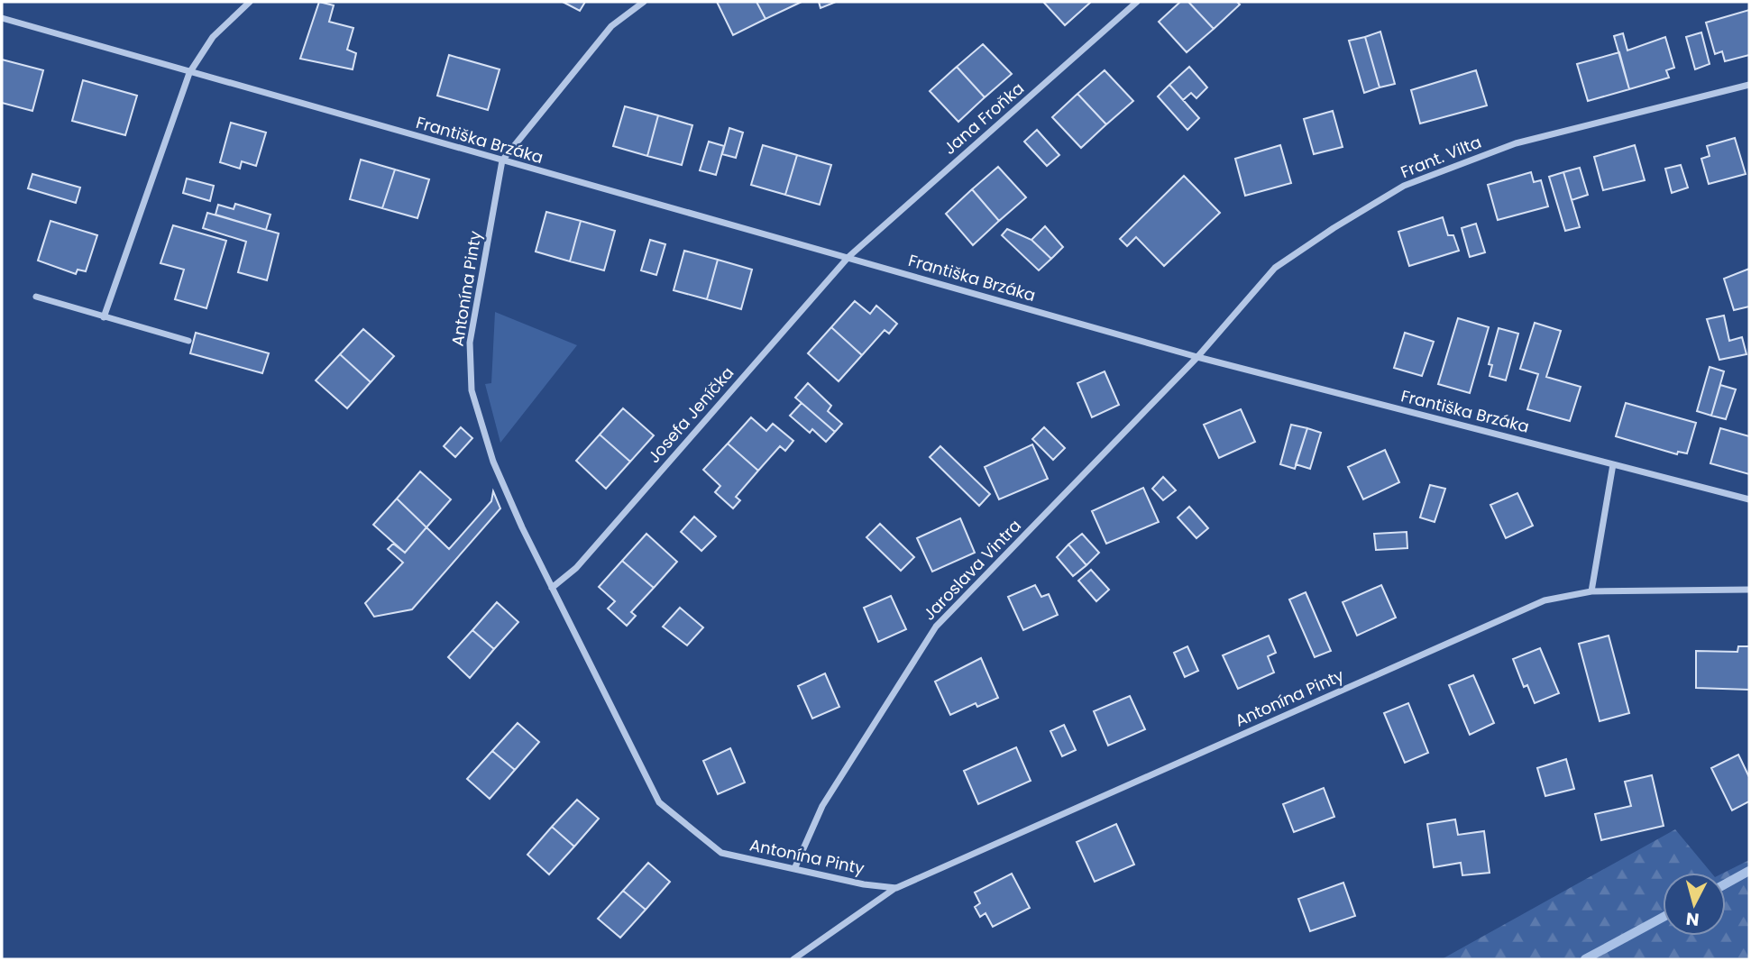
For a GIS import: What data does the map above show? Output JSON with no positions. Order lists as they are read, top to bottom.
{
  "streets": {
    "street": [
      "Jana Froňka",
      "Františka Brzáka",
      "Frant. Vilta",
      "Antonína Pinty",
      "Josefa Jeníčka",
      "Jaroslava Vintra"
    ]
  },
  "crossings": [
    ["Jana Froňka", "Františka Brzáka"],
    ["Jana Froňka", "Josefa Jeníčka"],
    ["Františka Brzáka", "Frant. Vilta"],
    ["Františka Brzáka", "Antonína Pinty"],
    ["Františka Brzáka", "Josefa Jeníčka"],
    ["Františka Brzáka", "Jaroslava Vintra"],
    ["Frant. Vilta", "Jaroslava Vintra"],
    ["Antonína Pinty", "Josefa Jeníčka"],
    ["Antonína Pinty", "Jaroslava Vintra"]
  ],
  "north": "bottom"
}
